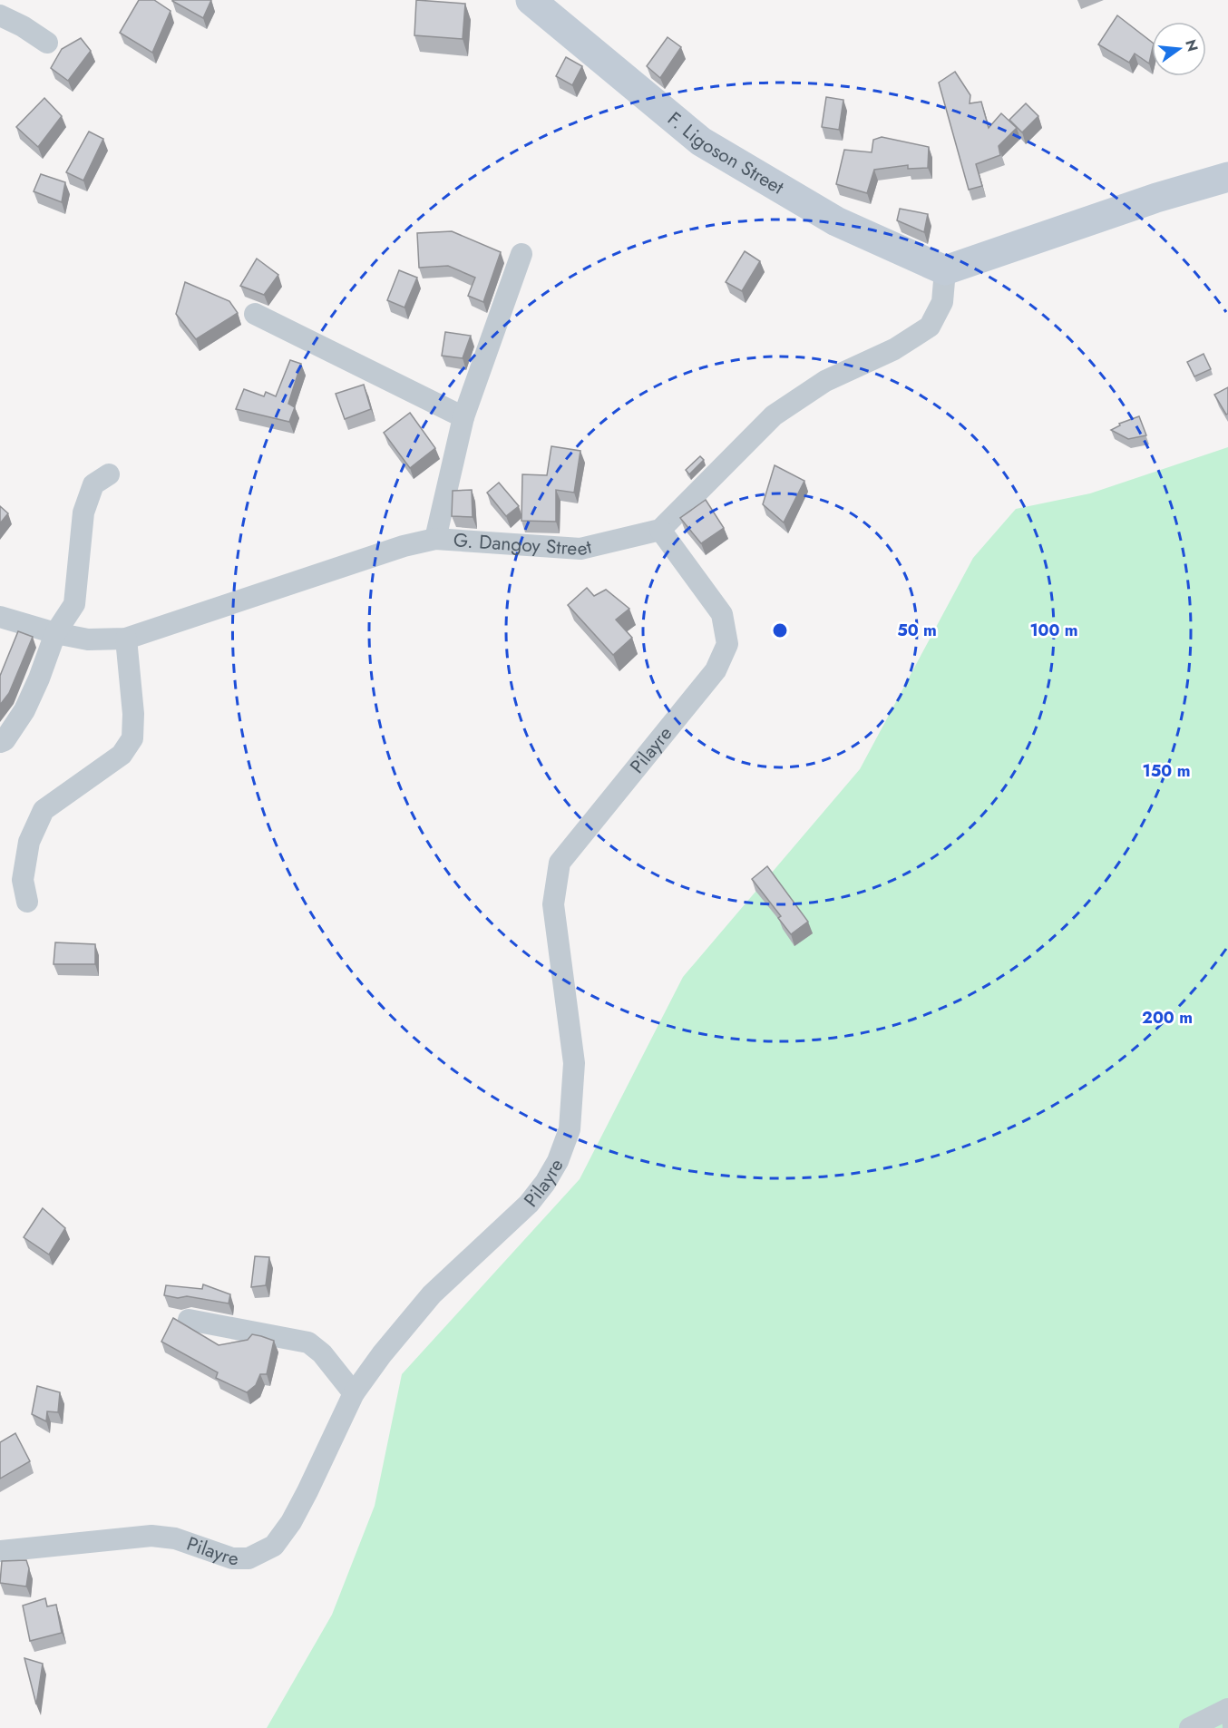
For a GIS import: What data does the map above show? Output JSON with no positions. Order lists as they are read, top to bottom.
{
  "streets": {
    "street": ["F. Ligoson Street", "G. Dangoy Street", "Pilayre"]
  },
  "crossings": [
    ["G. Dangoy Street", "Pilayre"]
  ],
  "north": "right",
  "rings": [
    "50 m",
    "100 m",
    "150 m",
    "200 m"
  ]
}
